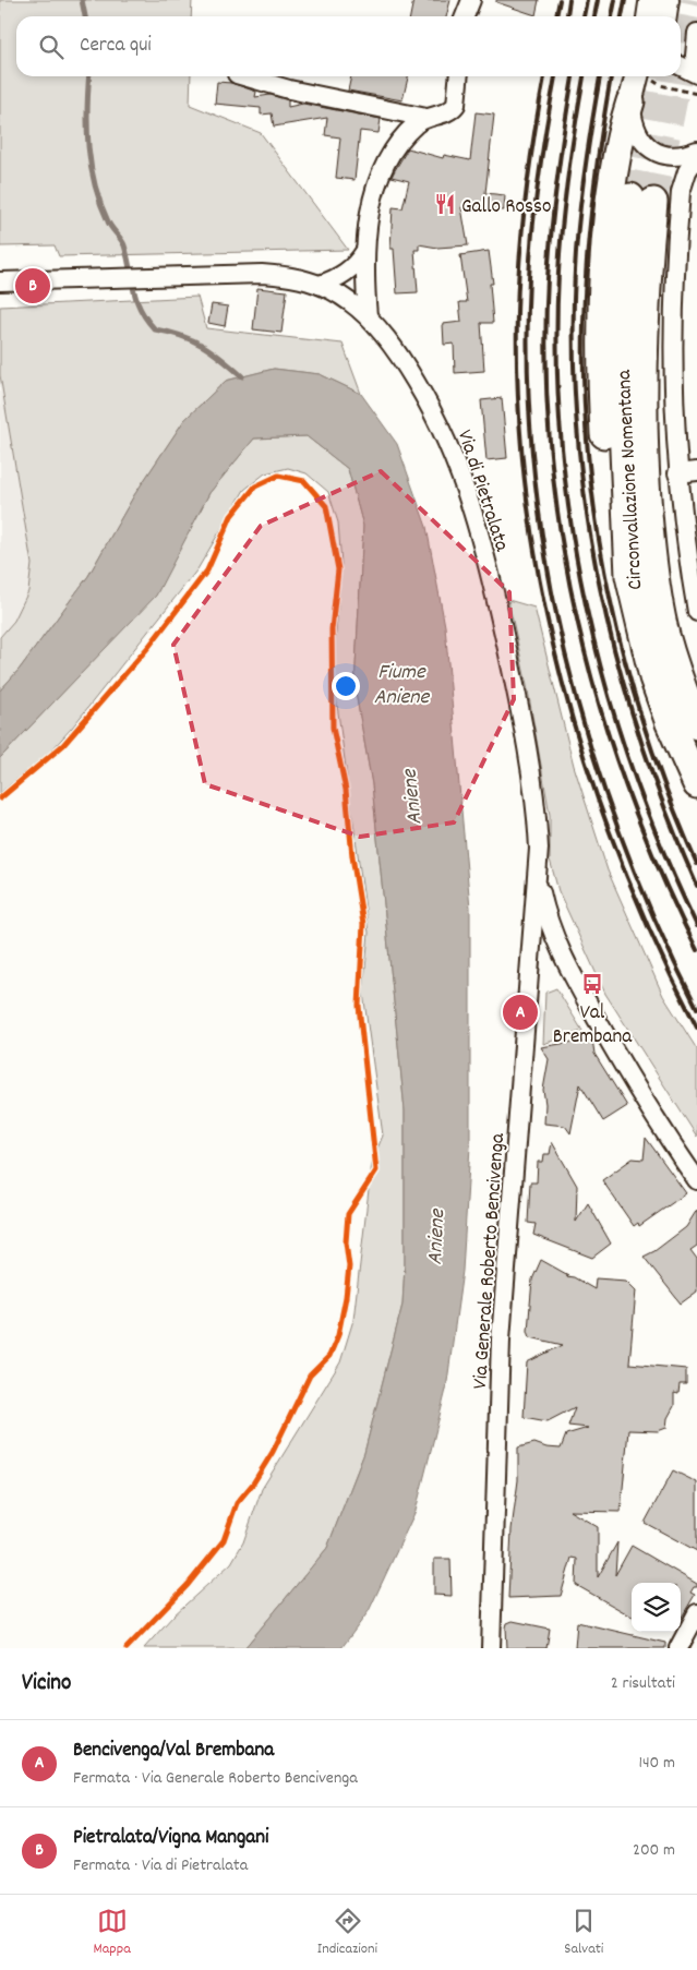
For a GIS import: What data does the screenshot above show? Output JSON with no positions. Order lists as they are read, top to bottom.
{
  "streets": {
    "highway": ["Circonvallazione Nomentana"],
    "street": ["Via di Pietralata", "Via Generale Roberto Bencivenga"]
  },
  "crossings": [
    ["Via di Pietralata", "Via Generale Roberto Bencivenga"]
  ],
  "water": ["Fiume Aniene", "Aniene"],
  "places": {
    "restaurant": ["Gallo Rosso"],
    "bus stop": ["Val Brembana"]
  },
  "page": {
    "search": "Cerca qui",
    "pins": ["B", "A"],
    "heading": ["Vicino", "2 risultati"],
    "list": [
      {
        "mark": "A",
        "name": "Bencivenga/Val Brembana",
        "note": "Fermata · Via Generale Roberto Bencivenga",
        "value": "140 m"
      },
      {
        "mark": "B",
        "name": "Pietralata/Vigna Mangani",
        "note": "Fermata · Via di Pietralata",
        "value": "200 m"
      }
    ],
    "nav": ["Mappa", "Indicazioni", "Salvati"]
  }
}
